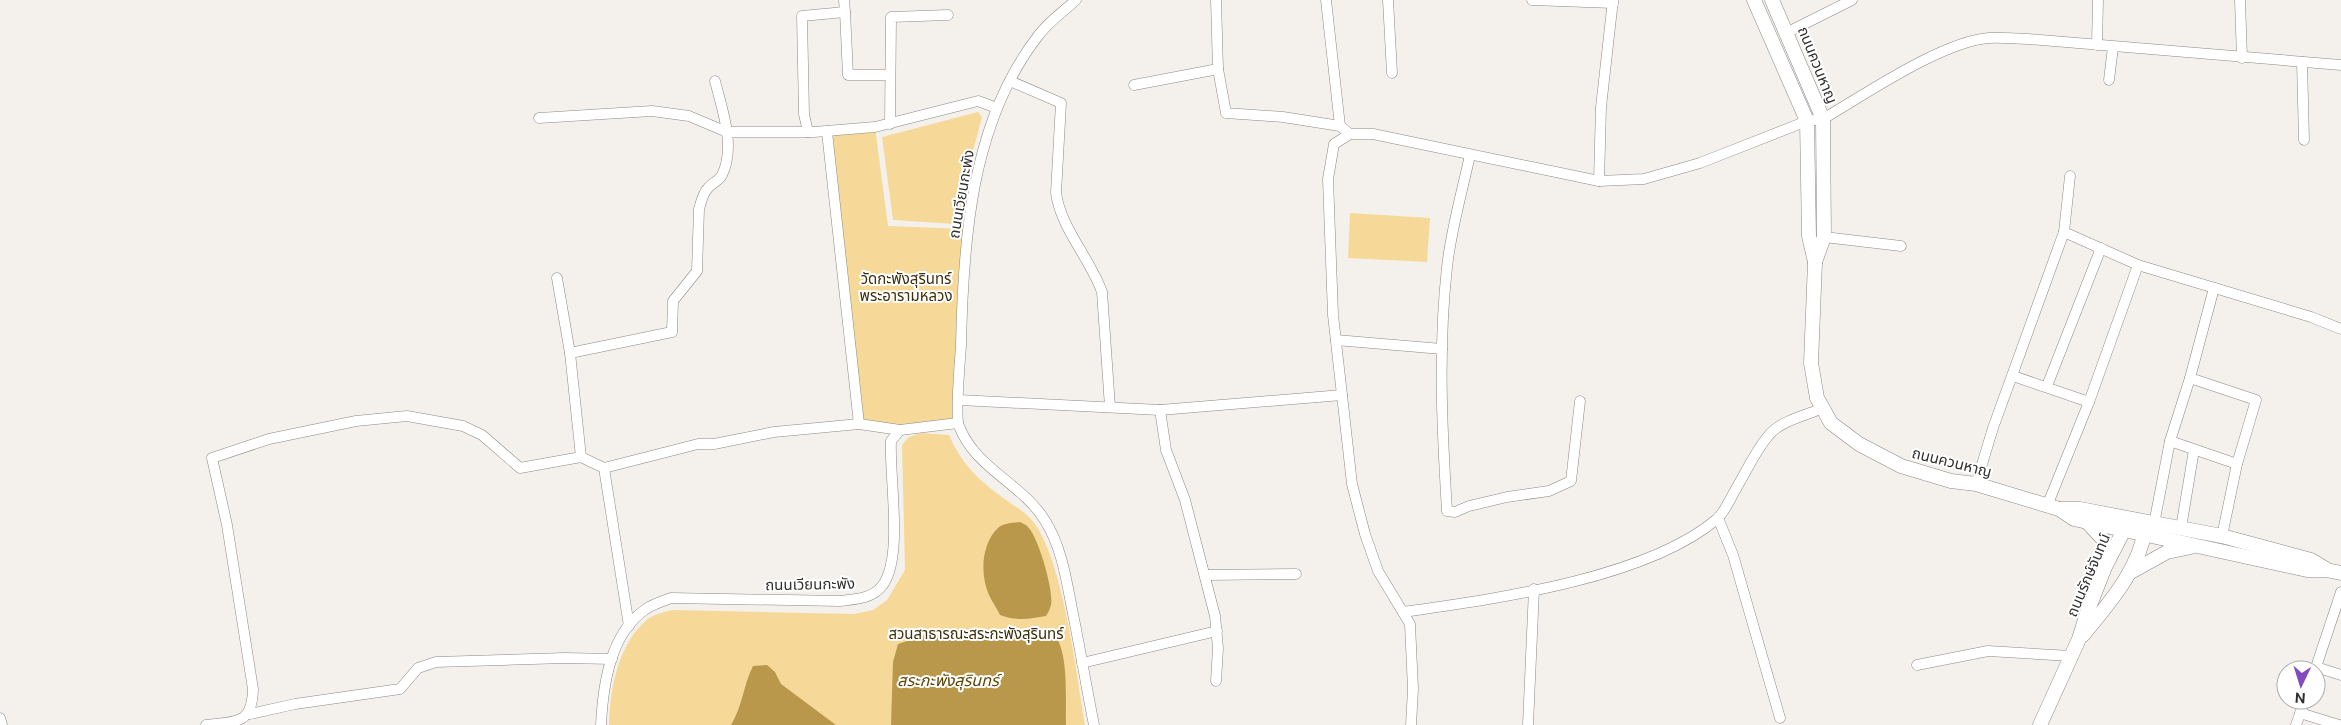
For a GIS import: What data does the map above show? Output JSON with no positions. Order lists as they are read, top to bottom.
{
  "streets": {
    "main road": ["ถนนควนหาญ", "ถนนรักษ์จันทน์"],
    "street": ["ถนนเวียนกะพัง"]
  },
  "crossings": [
    ["ถนนควนหาญ", "ถนนรักษ์จันทน์"]
  ],
  "water": ["สระกะพังสุรินทร์"],
  "parks": ["วัดกะพังสุรินทร์ พระอารามหลวง", "สวนสาธารณะสระกะพังสุรินทร์"],
  "north": "bottom"
}
